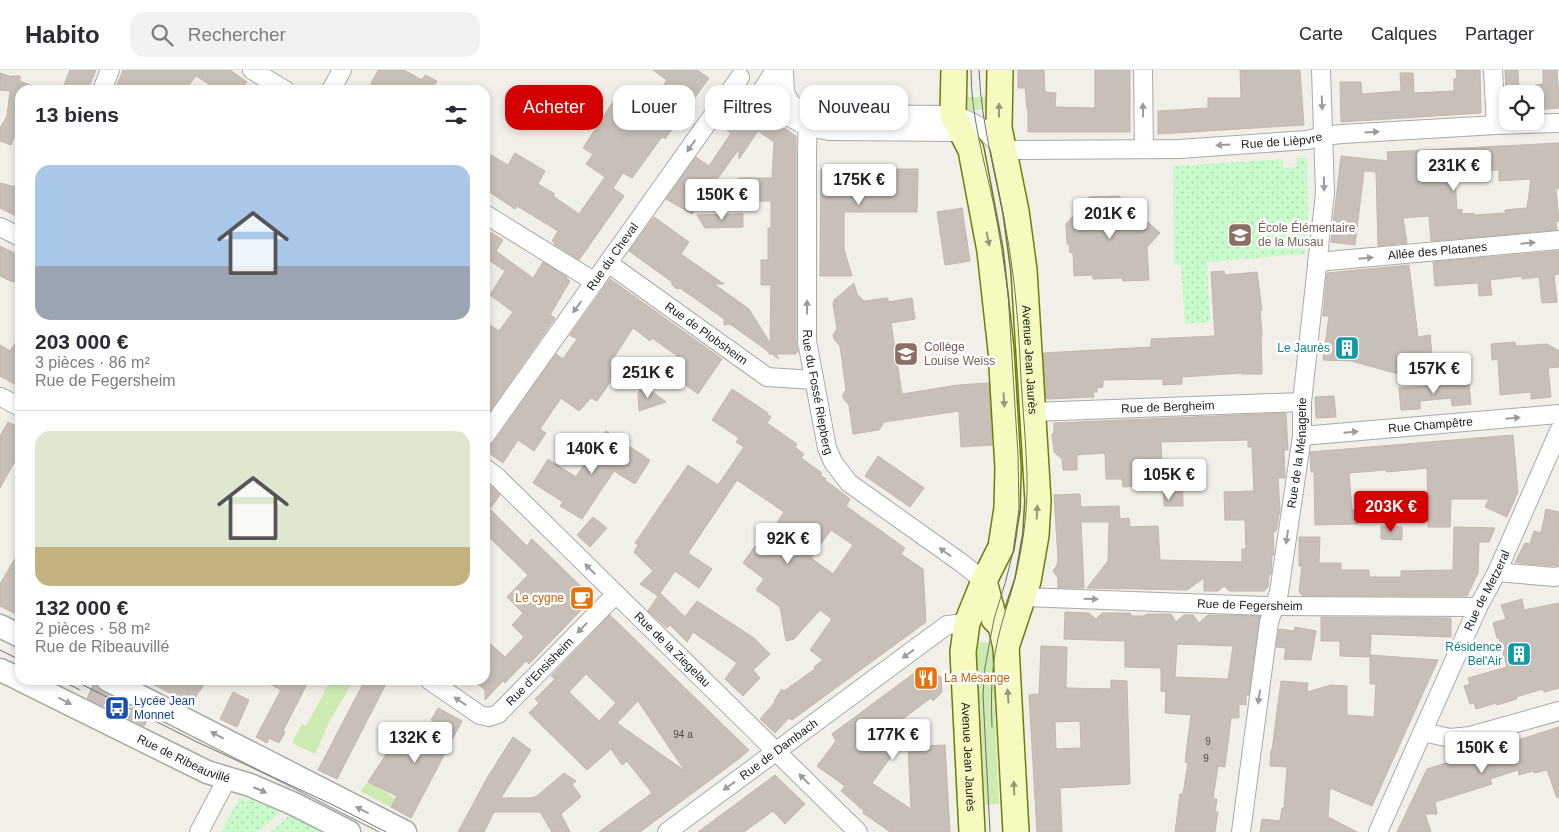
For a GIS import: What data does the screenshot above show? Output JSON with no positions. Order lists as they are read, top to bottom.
{
  "streets": {
    "main road": ["Avenue Jean Jaurès"],
    "street": [
      "Rue de Lièpvre",
      "Allée des Platanes",
      "Rue du Cheval",
      "Rue de Plobsheim",
      "Rue du Fossé Riepberg",
      "Rue de Bergheim",
      "Rue Champêtre",
      "Rue de la Ménagerie",
      "Rue de Metzeral",
      "Rue de Fegersheim",
      "Rue de la Ziegelau",
      "Rue d'Ensisheim",
      "Rue de Dambach",
      "Rue de Ribeauvillé"
    ]
  },
  "crossings": [
    ["Rue de Lièpvre", "Avenue Jean Jaurès"],
    ["Rue de Lièpvre", "Rue de la Ménagerie"],
    ["Allée des Platanes", "Rue de la Ménagerie"],
    ["Rue du Cheval", "Rue de Plobsheim"],
    ["Rue de Plobsheim", "Rue du Fossé Riepberg"],
    ["Avenue Jean Jaurès", "Rue du Fossé Riepberg"],
    ["Avenue Jean Jaurès", "Rue de Bergheim"],
    ["Avenue Jean Jaurès", "Rue de Fegersheim"],
    ["Avenue Jean Jaurès", "Rue de Dambach"],
    ["Rue de Bergheim", "Rue de la Ménagerie"],
    ["Rue Champêtre", "Rue de la Ménagerie"],
    ["Rue de la Ménagerie", "Rue de Fegersheim"],
    ["Rue de Metzeral", "Rue de Fegersheim"],
    ["Rue de la Ziegelau", "Rue d'Ensisheim"],
    ["Rue de la Ziegelau", "Rue de Dambach"]
  ],
  "one_way": [
    "Allée des Platanes",
    "Rue du Cheval",
    "Rue du Fossé Riepberg",
    "Rue Champêtre",
    "Rue de la Ménagerie",
    "Rue de Fegersheim",
    "Rue de la Ziegelau",
    "Rue d'Ensisheim",
    "Rue de Dambach"
  ],
  "places": {
    "school or university": ["École Élémentaire de la Musau", "Collège Louise Weiss"],
    "building": ["Le Jaurès", "Résidence Bel'Air"],
    "cafe": ["Le cygne"],
    "restaurant": ["La Mésange"],
    "bus stop": ["Lycée Jean Monnet"]
  },
  "house_numbers": ["94 a", "9", "9"],
  "page": {
    "header": "Habito",
    "search": "Rechercher",
    "nav": ["Carte", "Calques", "Partager"],
    "chip": [
      "Acheter",
      "Louer",
      "Filtres",
      "Nouveau"
    ],
    "heading": "13 biens",
    "list": [
      {
        "name": "203 000 €",
        "note": "3 pièces · 86 m² · Rue de Fegersheim"
      },
      {
        "name": "132 000 €",
        "note": "2 pièces · 58 m² · Rue de Ribeauvillé"
      }
    ],
    "price": [
      "231K €",
      "175K €",
      "150K €",
      "201K €",
      "157K €",
      "251K €",
      "140K €",
      "105K €",
      "203K €",
      "92K €",
      "177K €",
      "132K €",
      "150K €"
    ]
  }
}
